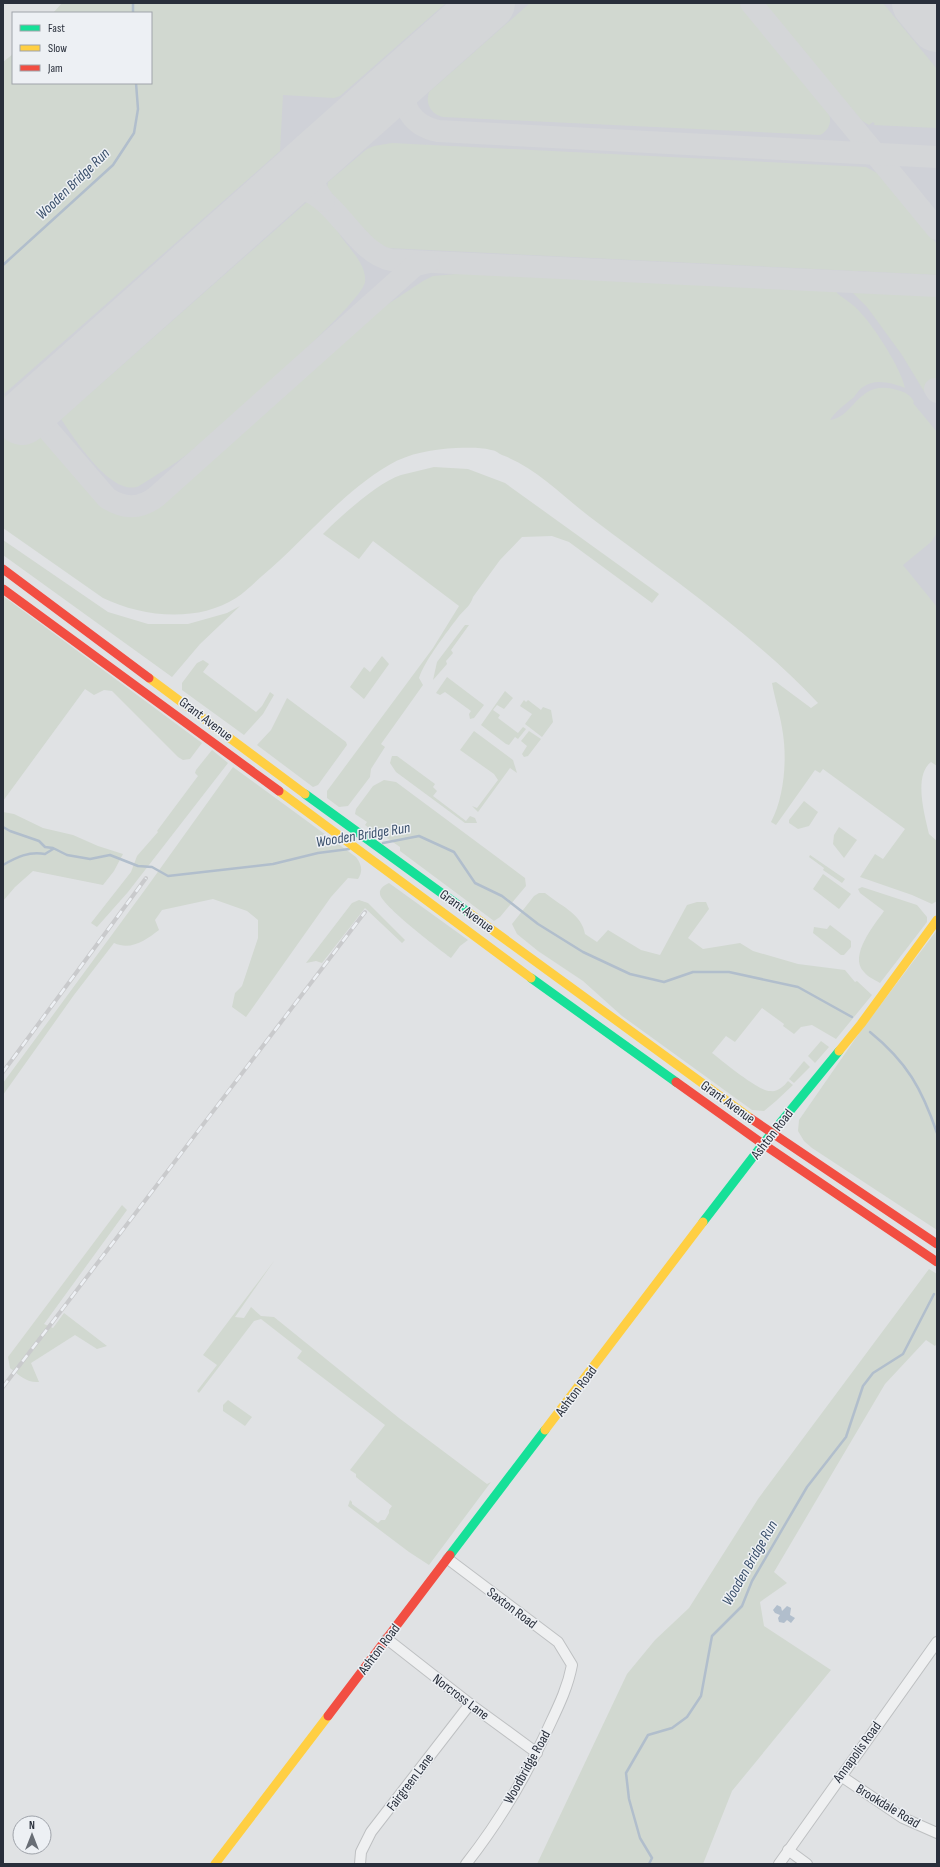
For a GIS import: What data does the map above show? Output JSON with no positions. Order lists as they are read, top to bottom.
{
  "streets": {
    "main road": ["Grant Avenue", "Ashton Road"],
    "street": [
      "Saxton Road",
      "Norcross Lane",
      "Annapolis Road",
      "Woodbridge Road",
      "Fairgreen Lane",
      "Brookdale Road"
    ]
  },
  "crossings": [
    ["Grant Avenue", "Ashton Road"],
    ["Ashton Road", "Saxton Road"],
    ["Ashton Road", "Norcross Lane"],
    ["Saxton Road", "Woodbridge Road"],
    ["Norcross Lane", "Woodbridge Road"],
    ["Norcross Lane", "Fairgreen Lane"],
    ["Annapolis Road", "Brookdale Road"]
  ],
  "water": ["Wooden Bridge Run"],
  "legend": ["Fast", "Slow", "Jam"],
  "north": "top"
}
